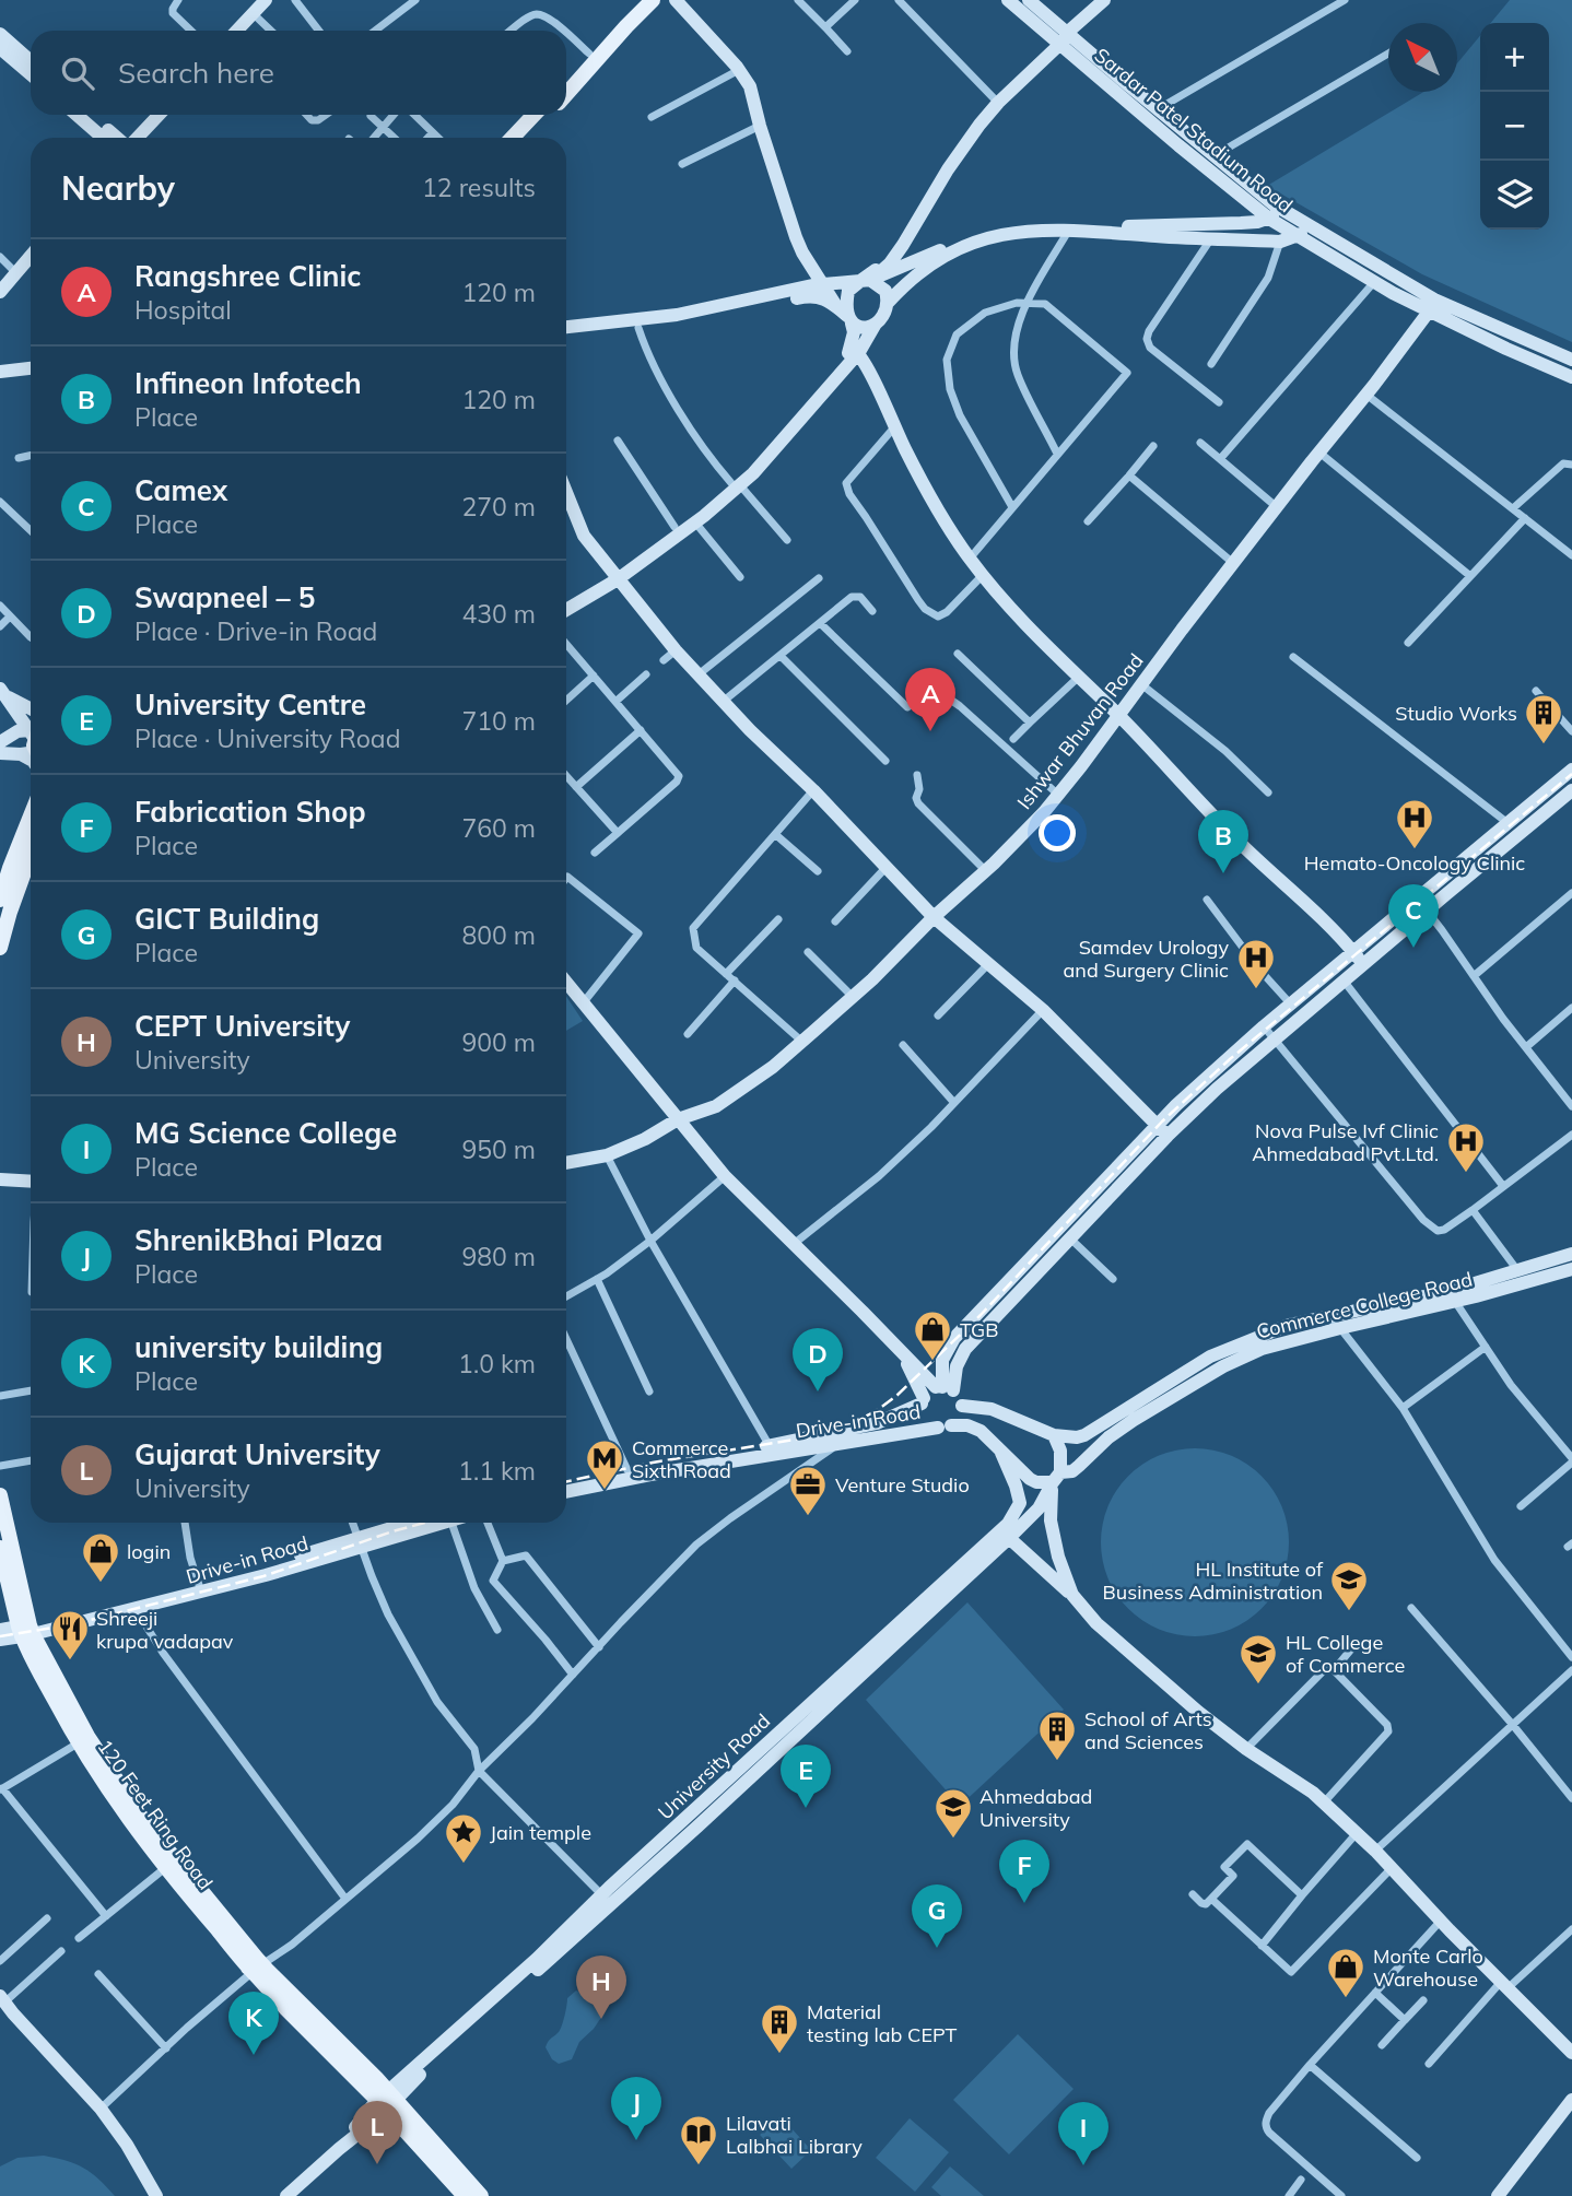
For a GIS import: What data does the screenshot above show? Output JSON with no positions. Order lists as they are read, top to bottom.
{
  "streets": {
    "main road": ["120 Feet Ring Road"],
    "street": [
      "Sardar Patel Stadium Road",
      "Ishwar Bhuvan Road",
      "Commerce College Road",
      "Drive-in Road",
      "University Road"
    ]
  },
  "crossings": [
    ["Sardar Patel Stadium Road", "Ishwar Bhuvan Road"],
    ["Commerce College Road", "University Road"],
    ["Drive-in Road", "120 Feet Ring Road"],
    ["University Road", "120 Feet Ring Road"]
  ],
  "places": {
    "building": ["Studio Works", "School of Arts and Sciences", "Material testing lab CEPT"],
    "hospital": ["Hemato-Oncology Clinic", "Samdev Urology and Surgery Clinic", "Nova Pulse Ivf Clinic Ahmedabad Pvt.Ltd."],
    "shop": ["TGB", "login", "Monte Carlo Warehouse"],
    "metro station": ["Commerce Sixth Road"],
    "office": ["Venture Studio"],
    "school or university": ["HL Institute of Business Administration", "HL College of Commerce", "Ahmedabad University"],
    "restaurant": ["Shreeji krupa vadapav"],
    "place": ["Jain temple"],
    "library": ["Lilavati Lalbhai Library"]
  },
  "north": "top left",
  "page": {
    "map_buttons": ["+", "−"],
    "search": "Search here",
    "heading": ["Nearby", "12 results"],
    "list": [
      {
        "mark": "A",
        "name": "Rangshree Clinic",
        "note": "Hospital",
        "value": "120 m"
      },
      {
        "mark": "B",
        "name": "Infineon Infotech",
        "note": "Place",
        "value": "120 m"
      },
      {
        "mark": "C",
        "name": "Camex",
        "note": "Place",
        "value": "270 m"
      },
      {
        "mark": "D",
        "name": "Swapneel – 5",
        "note": "Place · Drive-in Road",
        "value": "430 m"
      },
      {
        "mark": "E",
        "name": "University Centre",
        "note": "Place · University Road",
        "value": "710 m"
      },
      {
        "mark": "F",
        "name": "Fabrication Shop",
        "note": "Place",
        "value": "760 m"
      },
      {
        "mark": "G",
        "name": "GICT Building",
        "note": "Place",
        "value": "800 m"
      },
      {
        "mark": "H",
        "name": "CEPT University",
        "note": "University",
        "value": "900 m"
      },
      {
        "mark": "I",
        "name": "MG Science College",
        "note": "Place",
        "value": "950 m"
      },
      {
        "mark": "J",
        "name": "ShrenikBhai Plaza",
        "note": "Place",
        "value": "980 m"
      },
      {
        "mark": "K",
        "name": "university building",
        "note": "Place",
        "value": "1.0 km"
      },
      {
        "mark": "L",
        "name": "Gujarat University",
        "note": "University",
        "value": "1.1 km"
      }
    ],
    "pins": [
      "A",
      "B",
      "C",
      "D",
      "E",
      "F",
      "G",
      "H",
      "K",
      "J",
      "L",
      "I"
    ]
  }
}
